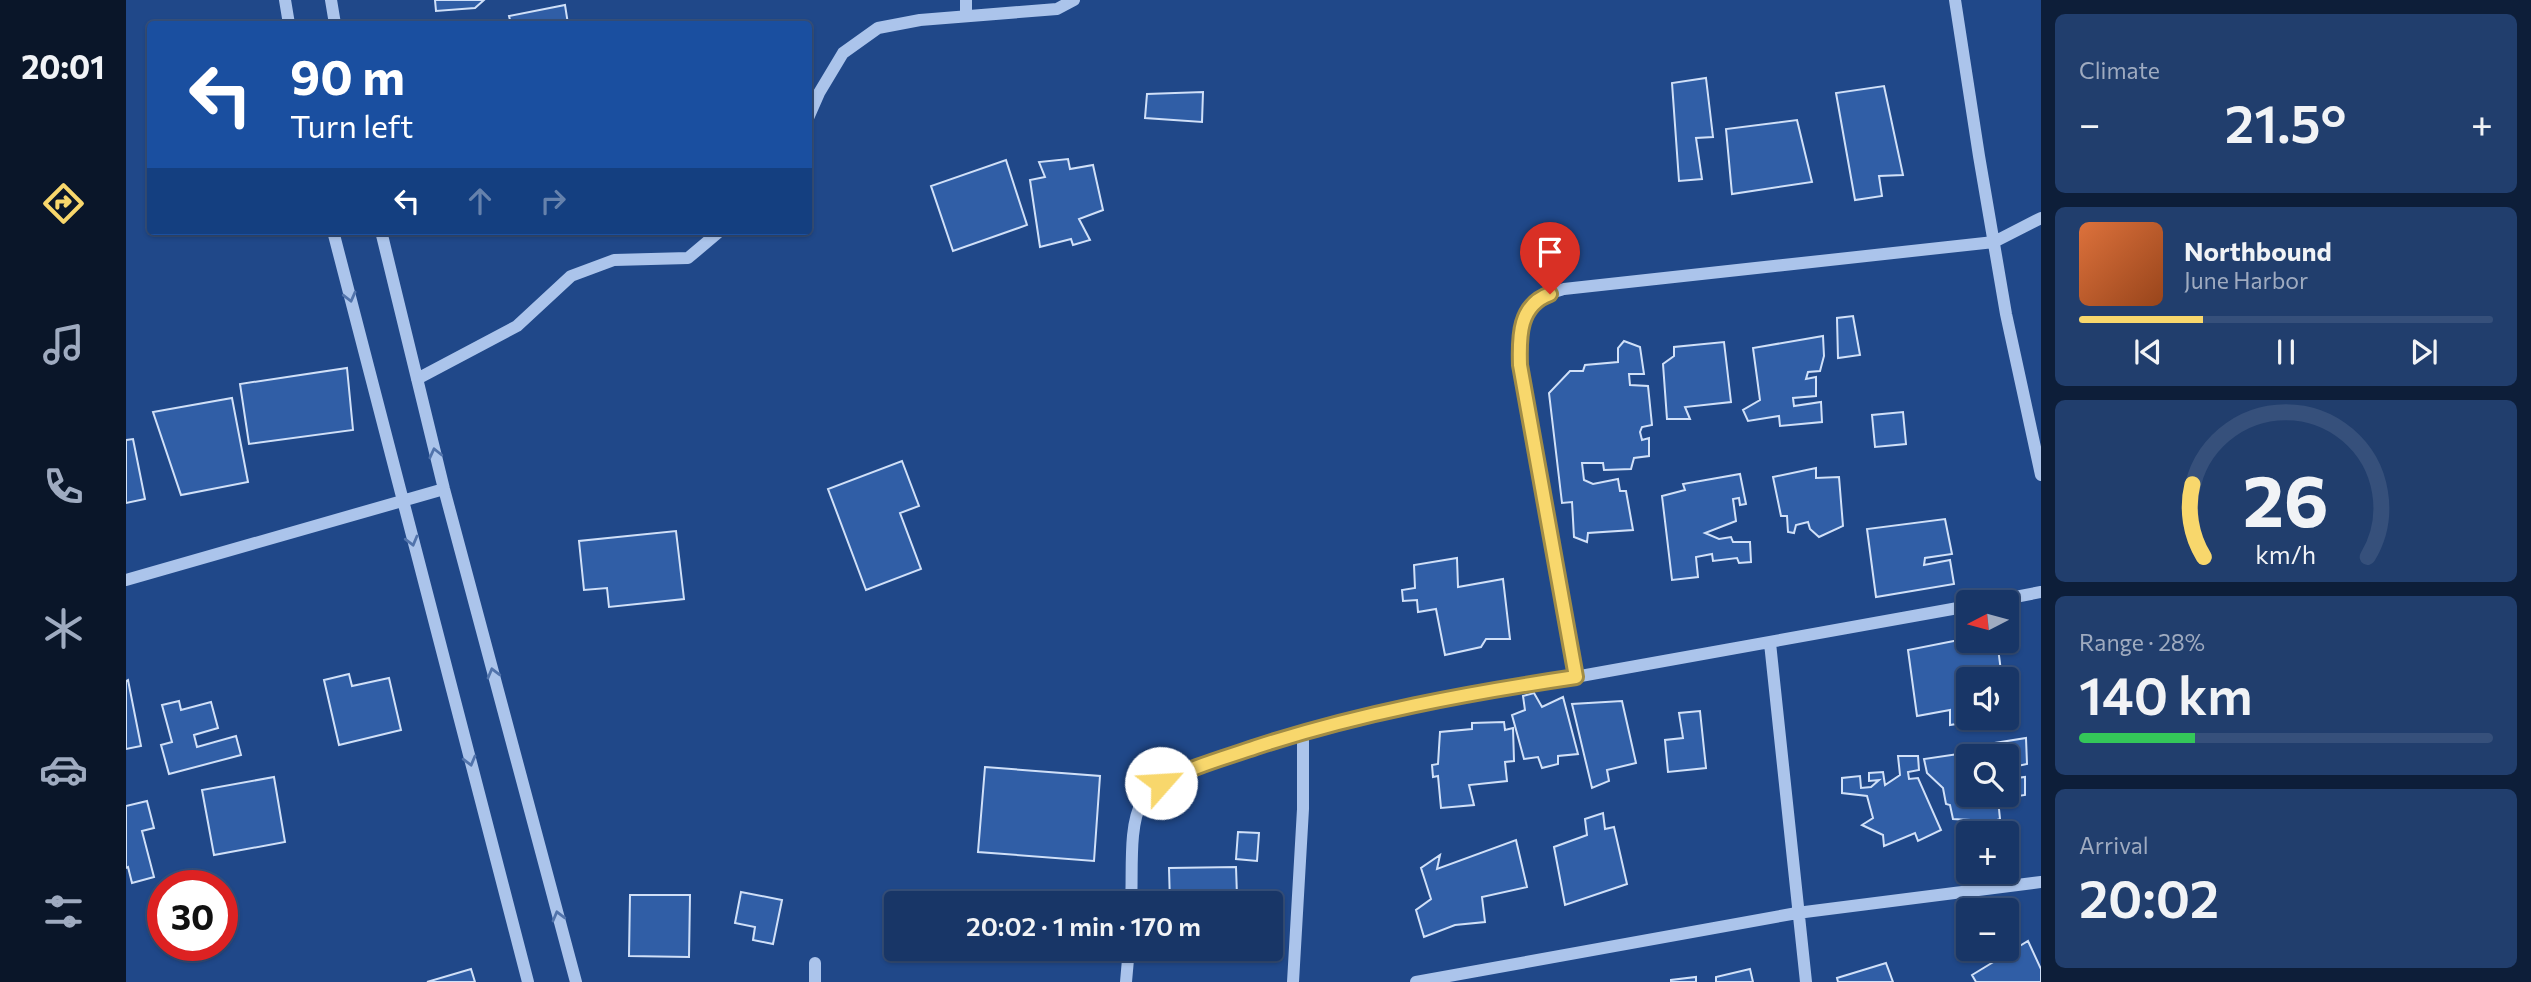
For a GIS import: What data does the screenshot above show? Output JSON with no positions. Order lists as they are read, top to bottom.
{
  "north": "left",
  "page": {
    "tabs": "20:01",
    "tile": [
      "Climate",
      ["Range · 28%", "140 km"],
      ["Arrival", "20:02"]
    ],
    "turn": ["90 m", "Turn left"],
    "heat": ["−", "21.5°", "+"],
    "song": ["Northbound", "June Harbor"],
    "map_buttons": ["+", "−"],
    "limit": "30",
    "trip": "20:02 · 1 min · 170 m",
    "gauge": ["26", "km/h"]
  }
}
